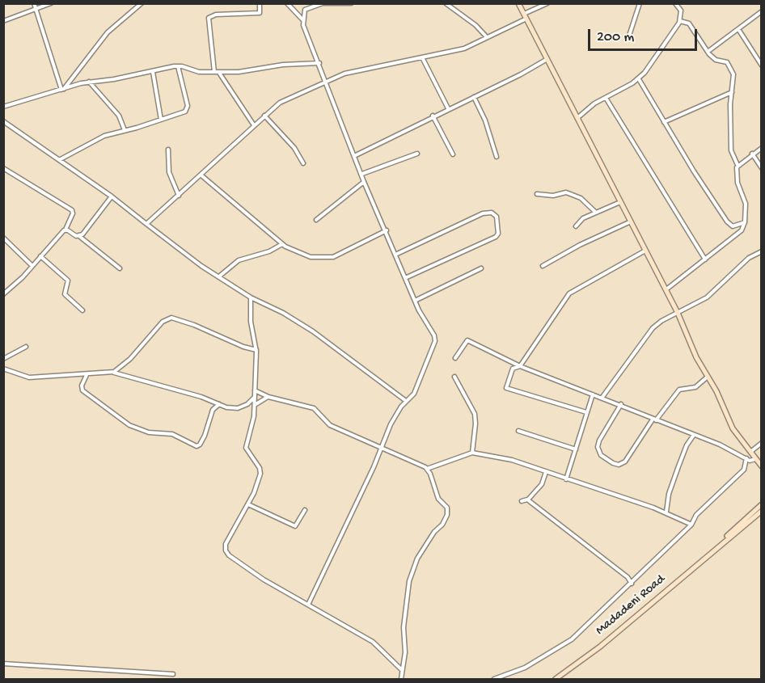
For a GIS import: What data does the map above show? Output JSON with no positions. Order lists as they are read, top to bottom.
{
  "streets": {
    "street": ["Madadeni Road"]
  },
  "scale_bar": "200 m"
}
